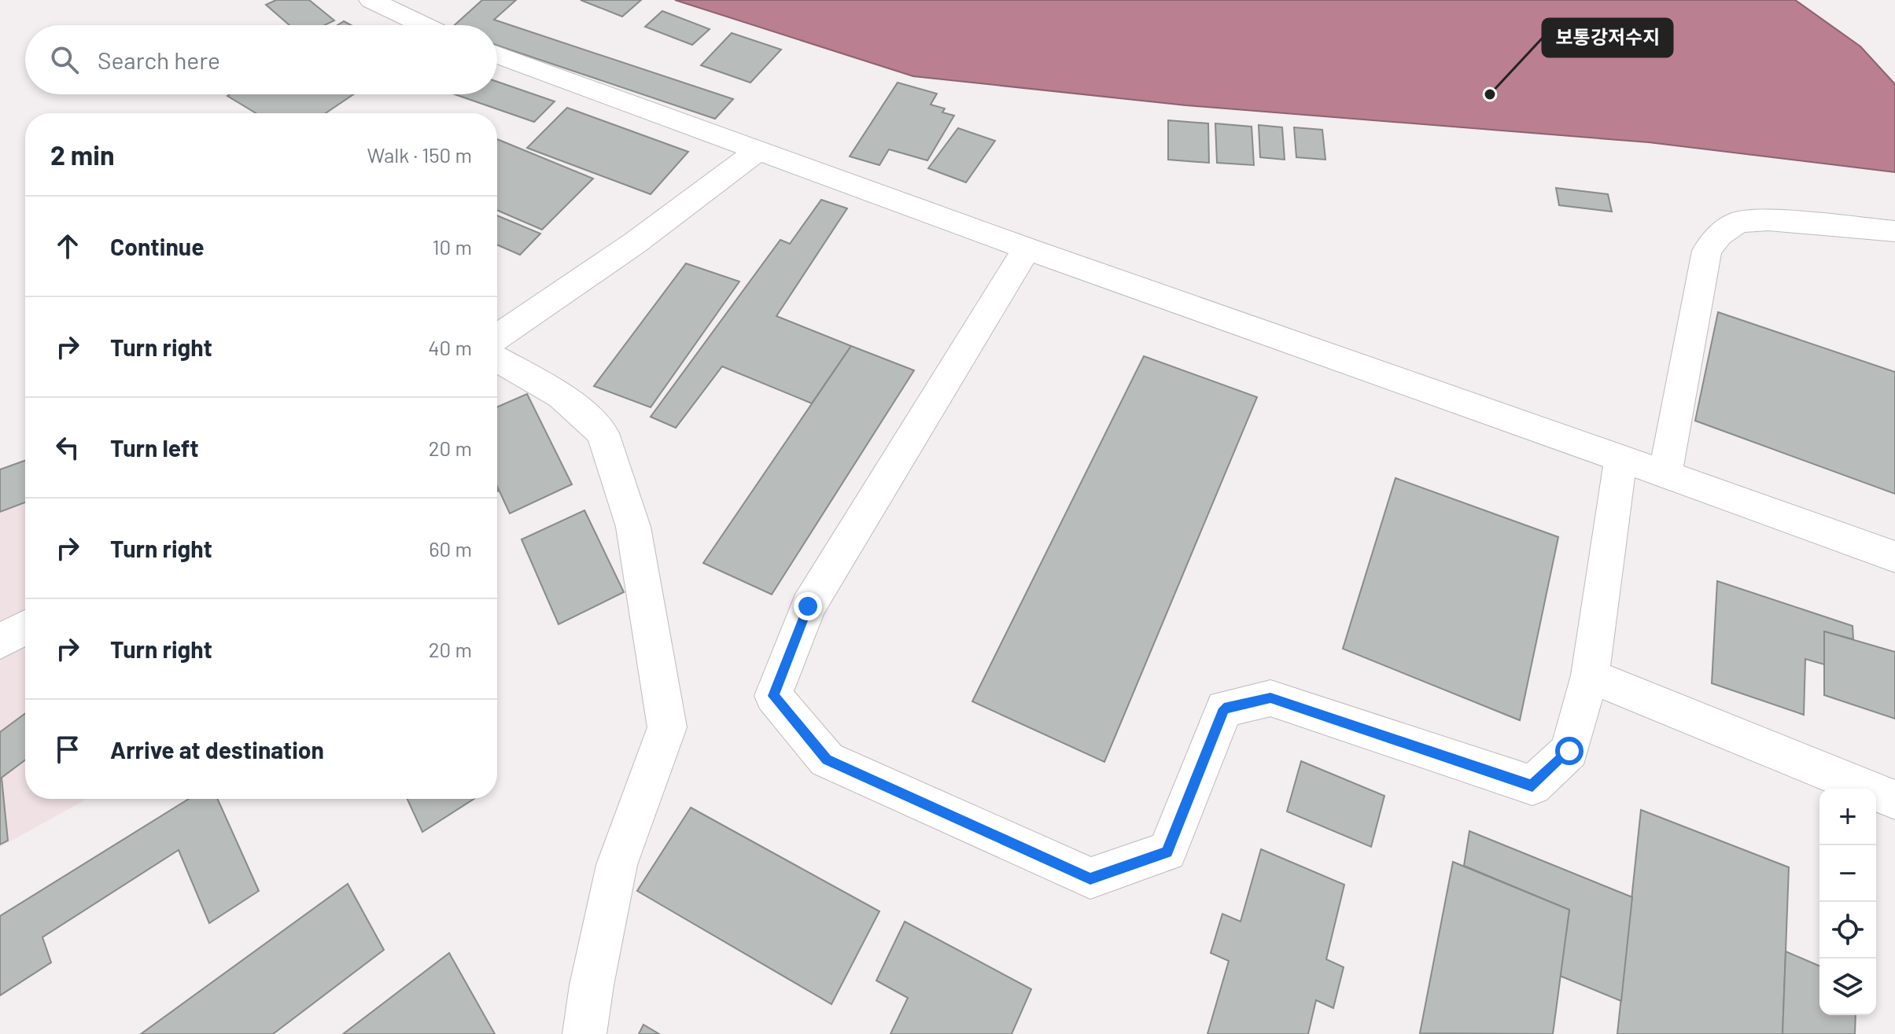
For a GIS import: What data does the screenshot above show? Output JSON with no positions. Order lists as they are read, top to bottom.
{
  "places": ["보통강저수지"],
  "page": {
    "search": "Search here",
    "heading": ["2 min", "Walk · 150 m"],
    "list": [
      ["Continue", "10 m"],
      ["Turn right", "40 m"],
      ["Turn left", "20 m"],
      ["Turn right", "60 m"],
      ["Turn right", "20 m"],
      "Arrive at destination"
    ],
    "map_buttons": ["+", "−"]
  }
}
